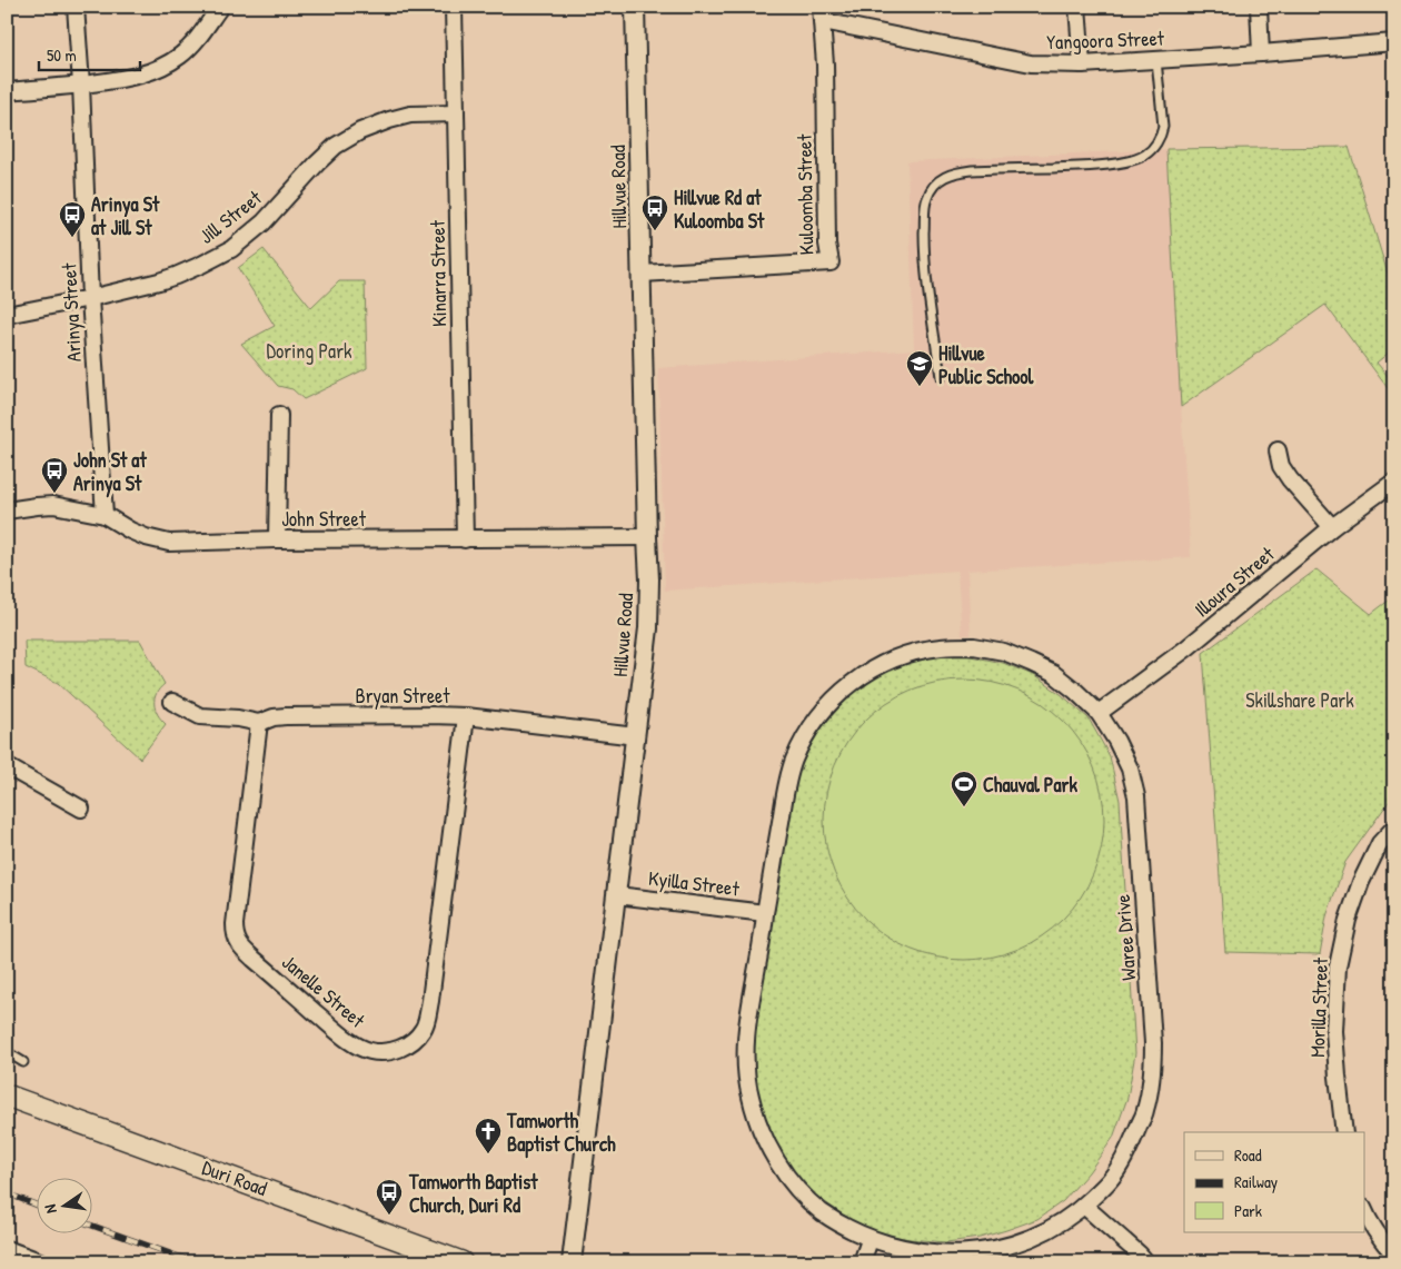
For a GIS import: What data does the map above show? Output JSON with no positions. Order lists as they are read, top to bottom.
{
  "streets": {
    "main road": ["Duri Road"],
    "street": [
      "Yangoora Street",
      "Hillvue Road",
      "Kuloomba Street",
      "Jill Street",
      "Kinarra Street",
      "Arinya Street",
      "John Street",
      "Illoura Street",
      "Bryan Street",
      "Kyilla Street",
      "Waree Drive",
      "Janelle Street",
      "Morilla Street"
    ]
  },
  "crossings": [
    ["Yangoora Street", "Kuloomba Street"],
    ["Hillvue Road", "Kuloomba Street"],
    ["Hillvue Road", "John Street"],
    ["Hillvue Road", "Bryan Street"],
    ["Hillvue Road", "Kyilla Street"],
    ["Jill Street", "Kinarra Street"],
    ["Jill Street", "Arinya Street"],
    ["Kinarra Street", "John Street"],
    ["Arinya Street", "John Street"],
    ["Illoura Street", "Waree Drive"],
    ["Bryan Street", "Janelle Street"],
    ["Kyilla Street", "Waree Drive"]
  ],
  "parks": ["Doring Park", "Skillshare Park"],
  "places": {
    "bus stop": [
      "Hillvue Rd at Kuloomba St",
      "Arinya St at Jill St",
      "John St at Arinya St",
      "Tamworth Baptist Church, Duri Rd"
    ],
    "school or university": ["Hillvue Public School"],
    "sports": ["Chauval Park"],
    "church": ["Tamworth Baptist Church"]
  },
  "legend": ["Road", "Railway", "Park"],
  "scale_bar": "50 m",
  "north": "left"
}
